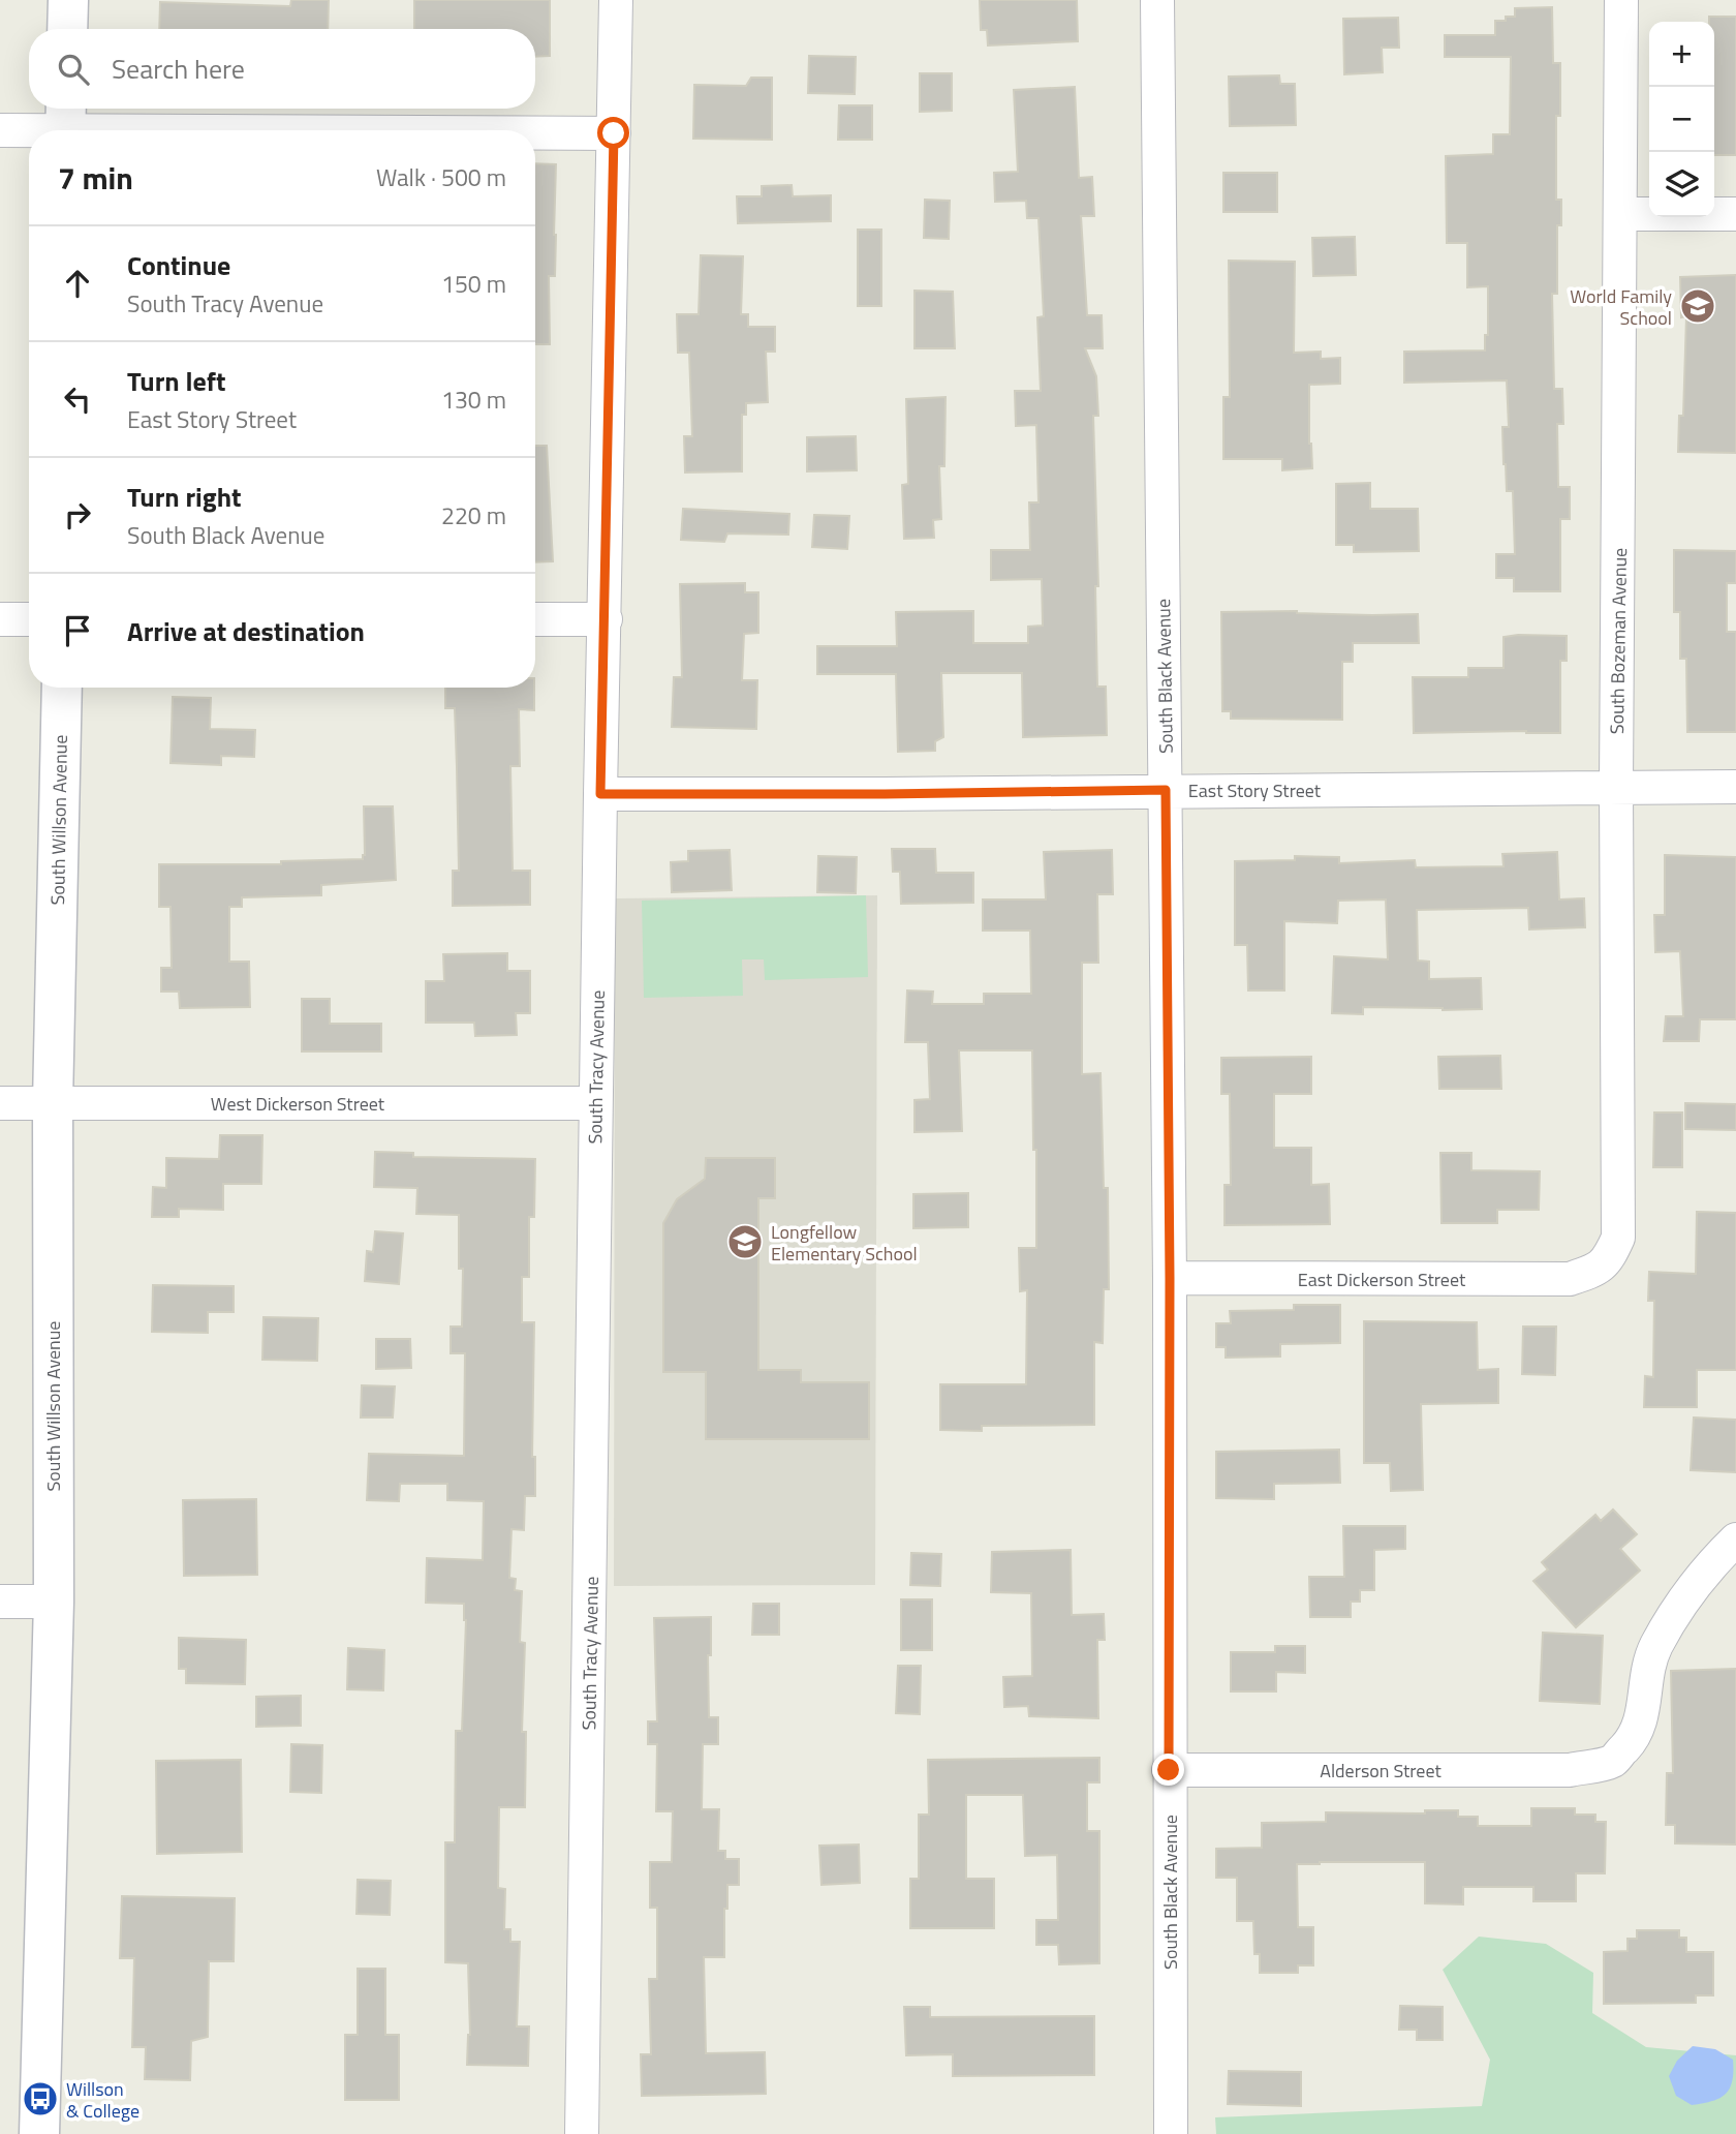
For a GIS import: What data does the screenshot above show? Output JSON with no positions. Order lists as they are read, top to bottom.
{
  "streets": {
    "main road": ["South Willson Avenue"],
    "street": [
      "South Bozeman Avenue",
      "South Black Avenue",
      "East Story Street",
      "South Tracy Avenue",
      "West Dickerson Street",
      "East Dickerson Street",
      "Alderson Street"
    ]
  },
  "crossings": [
    ["South Bozeman Avenue", "East Story Street"],
    ["South Bozeman Avenue", "East Dickerson Street"],
    ["South Black Avenue", "East Story Street"],
    ["South Black Avenue", "East Dickerson Street"],
    ["South Black Avenue", "Alderson Street"],
    ["East Story Street", "South Tracy Avenue"],
    ["South Willson Avenue", "West Dickerson Street"],
    ["South Tracy Avenue", "West Dickerson Street"]
  ],
  "places": {
    "school or university": ["World Family School", "Longfellow Elementary School"],
    "bus stop": ["Willson & College"]
  },
  "page": {
    "map_buttons": ["+", "−"],
    "search": "Search here",
    "heading": ["7 min", "Walk · 500 m"],
    "list": [
      ["Continue", "South Tracy Avenue", "150 m"],
      ["Turn left", "East Story Street", "130 m"],
      ["Turn right", "South Black Avenue", "220 m"],
      "Arrive at destination"
    ]
  }
}
